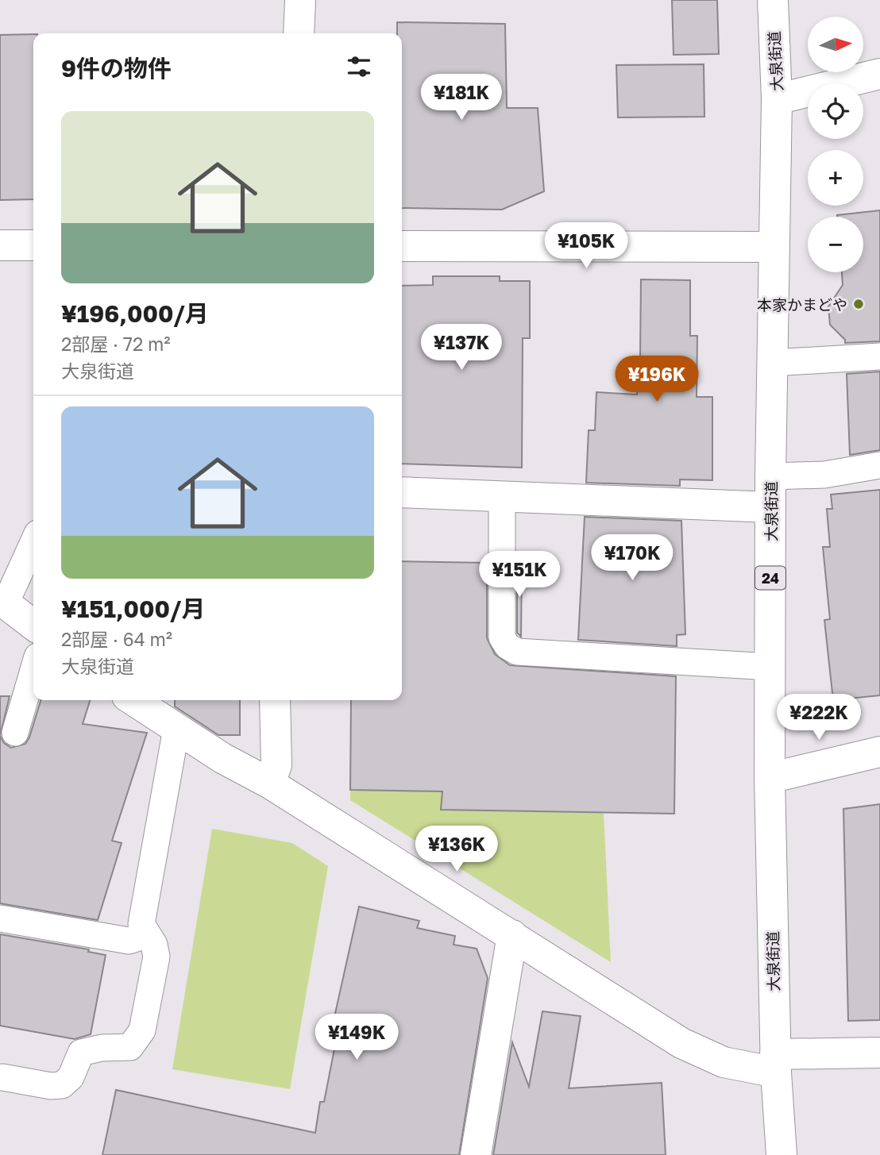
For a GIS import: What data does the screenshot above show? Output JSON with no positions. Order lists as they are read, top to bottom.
{
  "streets": {
    "street": ["大泉街道", "24"]
  },
  "places": ["本家かまどや"],
  "north": "right",
  "page": {
    "map_buttons": ["+", "−"],
    "heading": "9件の物件",
    "price": [
      "¥181K",
      "¥105K",
      "¥137K",
      "¥196K",
      "¥170K",
      "¥151K",
      "¥222K",
      "¥136K",
      "¥149K"
    ],
    "list": [
      {
        "name": "¥196,000/月",
        "note": "2部屋 · 72 m² · 大泉街道"
      },
      {
        "name": "¥151,000/月",
        "note": "2部屋 · 64 m² · 大泉街道"
      }
    ]
  }
}
